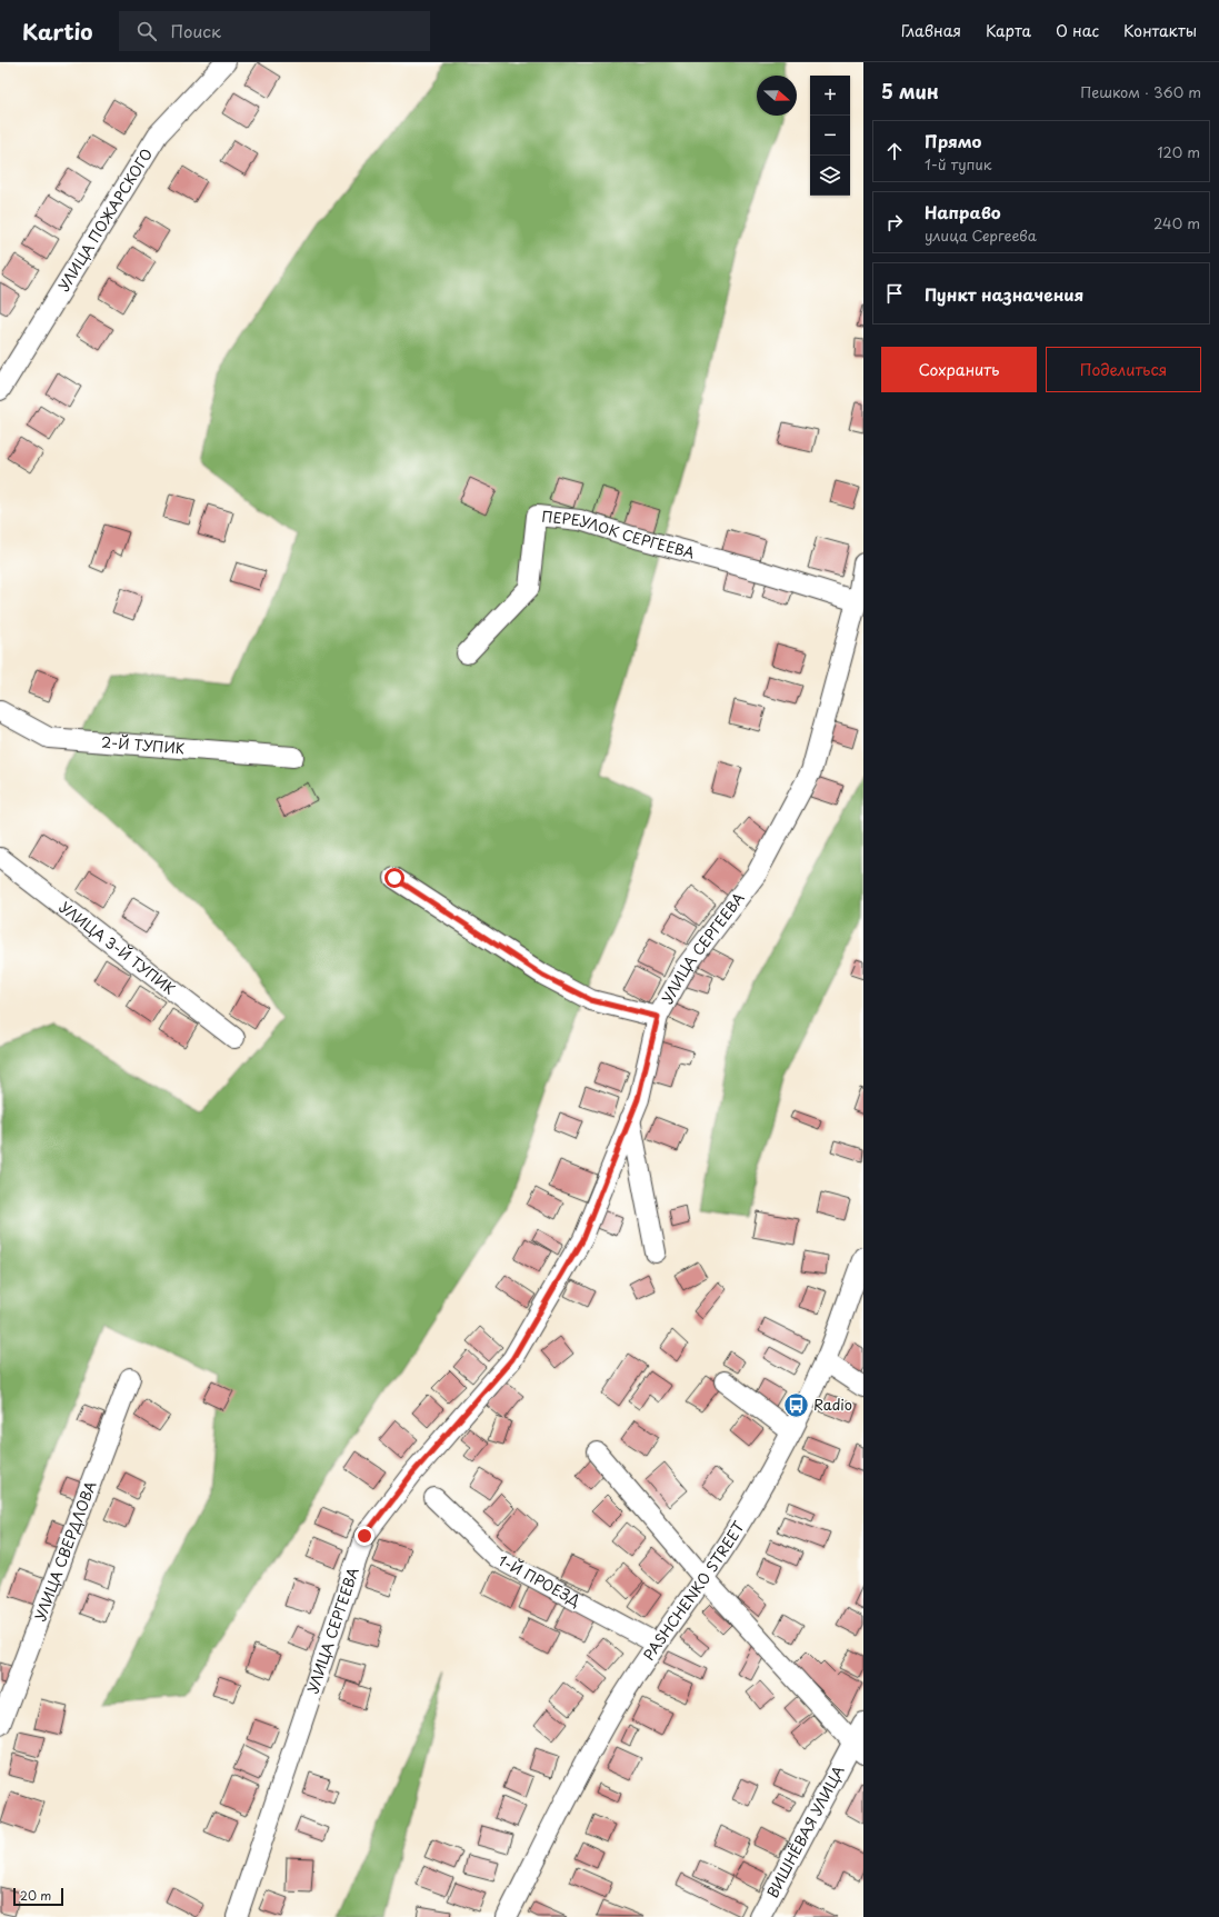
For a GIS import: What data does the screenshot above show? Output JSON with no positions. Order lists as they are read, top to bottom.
{
  "streets": {
    "street": [
      "УЛИЦА ПОЖАРСКОГО",
      "ПЕРЕУЛОК СЕРГЕЕВА",
      "2-Й ТУПИК",
      "УЛИЦА 3-Й ТУПИК",
      "УЛИЦА СЕРГЕЕВА",
      "УЛИЦА СВЕРДЛОВА",
      "1-Й ПРОЕЗД",
      "PASHCHENKO STREET",
      "ВИШНЁВАЯ УЛИЦА"
    ]
  },
  "crossings": [
    ["ПЕРЕУЛОК СЕРГЕЕВА", "УЛИЦА СЕРГЕЕВА"],
    ["1-Й ПРОЕЗД", "PASHCHENKO STREET"]
  ],
  "places": {
    "bus stop": ["Radio"]
  },
  "scale_bar": "20 m",
  "north": "right",
  "page": {
    "header": "Kartio",
    "search": "Поиск",
    "nav": [
      "Главная",
      "Карта",
      "О нас",
      "Контакты"
    ],
    "heading": ["5 мин", "Пешком · 360 m"],
    "map_buttons": ["+", "−"],
    "list": [
      ["Прямо", "1-й тупик", "120 m"],
      ["Направо", "улица Сергеева", "240 m"],
      "Пункт назначения"
    ],
    "buttons": ["Сохранить", "Поделиться"],
    "scale": "20 m"
  }
}
